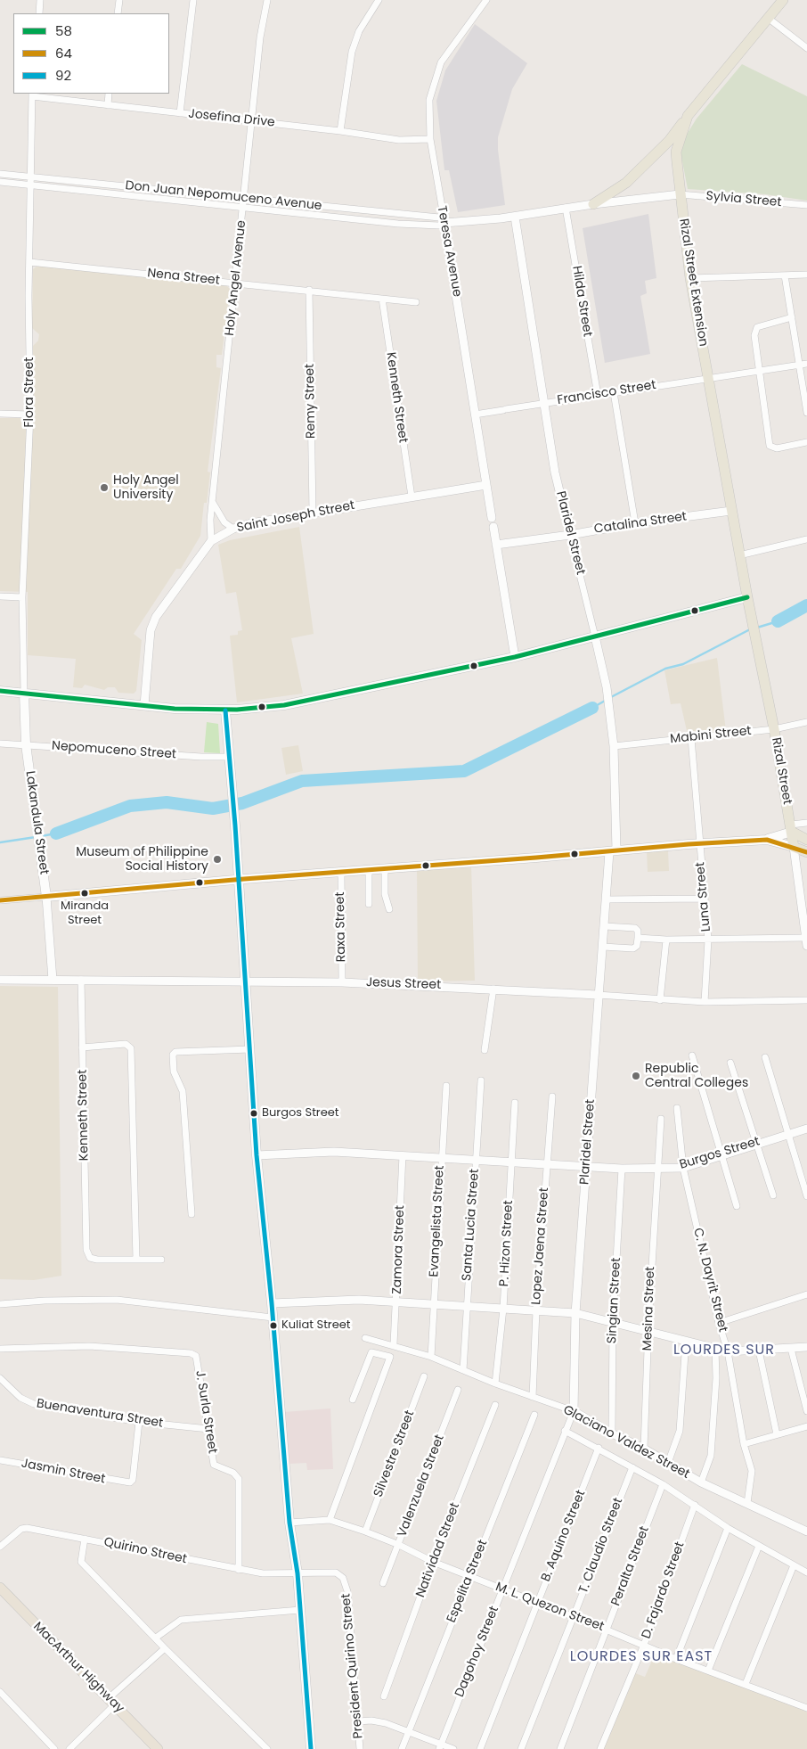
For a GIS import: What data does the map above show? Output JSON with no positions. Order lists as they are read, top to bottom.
{
  "streets": {
    "highway": ["MacArthur Highway"],
    "main road": ["Rizal Street Extension", "Rizal Street", "Lakandula Street"],
    "street": [
      "Josefina Drive",
      "Don Juan Nepomuceno Avenue",
      "Sylvia Street",
      "Teresa Avenue",
      "Nena Street",
      "Holy Angel Avenue",
      "Hilda Street",
      "Flora Street",
      "Francisco Street",
      "Kenneth Street",
      "Remy Street",
      "Saint Joseph Street",
      "Catalina Street",
      "Plaridel Street",
      "Mabini Street",
      "Nepomuceno Street",
      "Luna Street",
      "Raxa Street",
      "Jesus Street",
      "Burgos Street",
      "Evangelista Street",
      "Santa Lucia Street",
      "P. Hizon Street",
      "Lopez Jaena Street",
      "Zamora Street",
      "C. N. Dayrit Street",
      "Singian Street",
      "Mesina Street",
      "J. Surla Street",
      "Buenaventura Street",
      "Glaciano Valdez Street",
      "Silvestre Street",
      "Jasmin Street",
      "Valenzuela Street",
      "B. Aquino Street",
      "T. Claudio Street",
      "Natividad Street",
      "Quirino Street",
      "Peralta Street",
      "Espelita Street",
      "D. Fajardo Street",
      "M. L. Quezon Street",
      "Dagohoy Street",
      "President Quirino Street"
    ]
  },
  "crossings": [
    ["Josefina Drive", "Teresa Avenue"],
    ["Josefina Drive", "Holy Angel Avenue"],
    ["Josefina Drive", "Flora Street"],
    ["Don Juan Nepomuceno Avenue", "Sylvia Street"],
    ["Don Juan Nepomuceno Avenue", "Teresa Avenue"],
    ["Don Juan Nepomuceno Avenue", "Holy Angel Avenue"],
    ["Don Juan Nepomuceno Avenue", "Rizal Street Extension"],
    ["Don Juan Nepomuceno Avenue", "Hilda Street"],
    ["Don Juan Nepomuceno Avenue", "Flora Street"],
    ["Don Juan Nepomuceno Avenue", "Plaridel Street"],
    ["Sylvia Street", "Rizal Street Extension"],
    ["Teresa Avenue", "Francisco Street"],
    ["Teresa Avenue", "Saint Joseph Street"],
    ["Teresa Avenue", "Catalina Street"],
    ["Nena Street", "Holy Angel Avenue"],
    ["Nena Street", "Flora Street"],
    ["Nena Street", "Kenneth Street"],
    ["Nena Street", "Remy Street"],
    ["Holy Angel Avenue", "Saint Joseph Street"],
    ["Rizal Street Extension", "Francisco Street"],
    ["Rizal Street Extension", "Catalina Street"],
    ["Rizal Street Extension", "Rizal Street"],
    ["Hilda Street", "Francisco Street"],
    ["Flora Street", "Lakandula Street"],
    ["Francisco Street", "Plaridel Street"],
    ["Kenneth Street", "Saint Joseph Street"],
    ["Kenneth Street", "Jesus Street"],
    ["Remy Street", "Saint Joseph Street"],
    ["Catalina Street", "Plaridel Street"],
    ["Plaridel Street", "Mabini Street"],
    ["Plaridel Street", "Jesus Street"],
    ["Plaridel Street", "Burgos Street"],
    ["Plaridel Street", "Glaciano Valdez Street"],
    ["Plaridel Street", "Dagohoy Street"],
    ["Mabini Street", "Rizal Street"],
    ["Mabini Street", "Luna Street"],
    ["Nepomuceno Street", "Lakandula Street"],
    ["Lakandula Street", "Jesus Street"],
    ["Luna Street", "Jesus Street"],
    ["Raxa Street", "Jesus Street"],
    ["Burgos Street", "Evangelista Street"],
    ["Burgos Street", "Santa Lucia Street"],
    ["Burgos Street", "P. Hizon Street"],
    ["Burgos Street", "Lopez Jaena Street"],
    ["Burgos Street", "Zamora Street"],
    ["Burgos Street", "C. N. Dayrit Street"],
    ["Burgos Street", "Singian Street"],
    ["Burgos Street", "Mesina Street"],
    ["Evangelista Street", "Glaciano Valdez Street"],
    ["Santa Lucia Street", "Glaciano Valdez Street"],
    ["P. Hizon Street", "Glaciano Valdez Street"],
    ["Lopez Jaena Street", "Glaciano Valdez Street"],
    ["Zamora Street", "Glaciano Valdez Street"],
    ["C. N. Dayrit Street", "Glaciano Valdez Street"],
    ["Singian Street", "Glaciano Valdez Street"],
    ["Mesina Street", "Glaciano Valdez Street"],
    ["J. Surla Street", "Buenaventura Street"],
    ["J. Surla Street", "Quirino Street"],
    ["Buenaventura Street", "Jasmin Street"],
    ["Silvestre Street", "M. L. Quezon Street"],
    ["Valenzuela Street", "M. L. Quezon Street"],
    ["B. Aquino Street", "M. L. Quezon Street"],
    ["T. Claudio Street", "M. L. Quezon Street"],
    ["Natividad Street", "M. L. Quezon Street"],
    ["Quirino Street", "President Quirino Street"],
    ["Peralta Street", "M. L. Quezon Street"],
    ["Espelita Street", "M. L. Quezon Street"],
    ["D. Fajardo Street", "M. L. Quezon Street"],
    ["M. L. Quezon Street", "Dagohoy Street"]
  ],
  "districts": ["LOURDES SUR", "LOURDES SUR EAST"],
  "places": [
    "Holy Angel University",
    "Museum of Philippine Social History",
    "Miranda Street",
    "Republic Central Colleges",
    "Burgos Street",
    "Kuliat Street"
  ],
  "lines": ["transit line 58", "transit line 92", "transit line 64"],
  "legend": ["58", "64", "92"]
}
